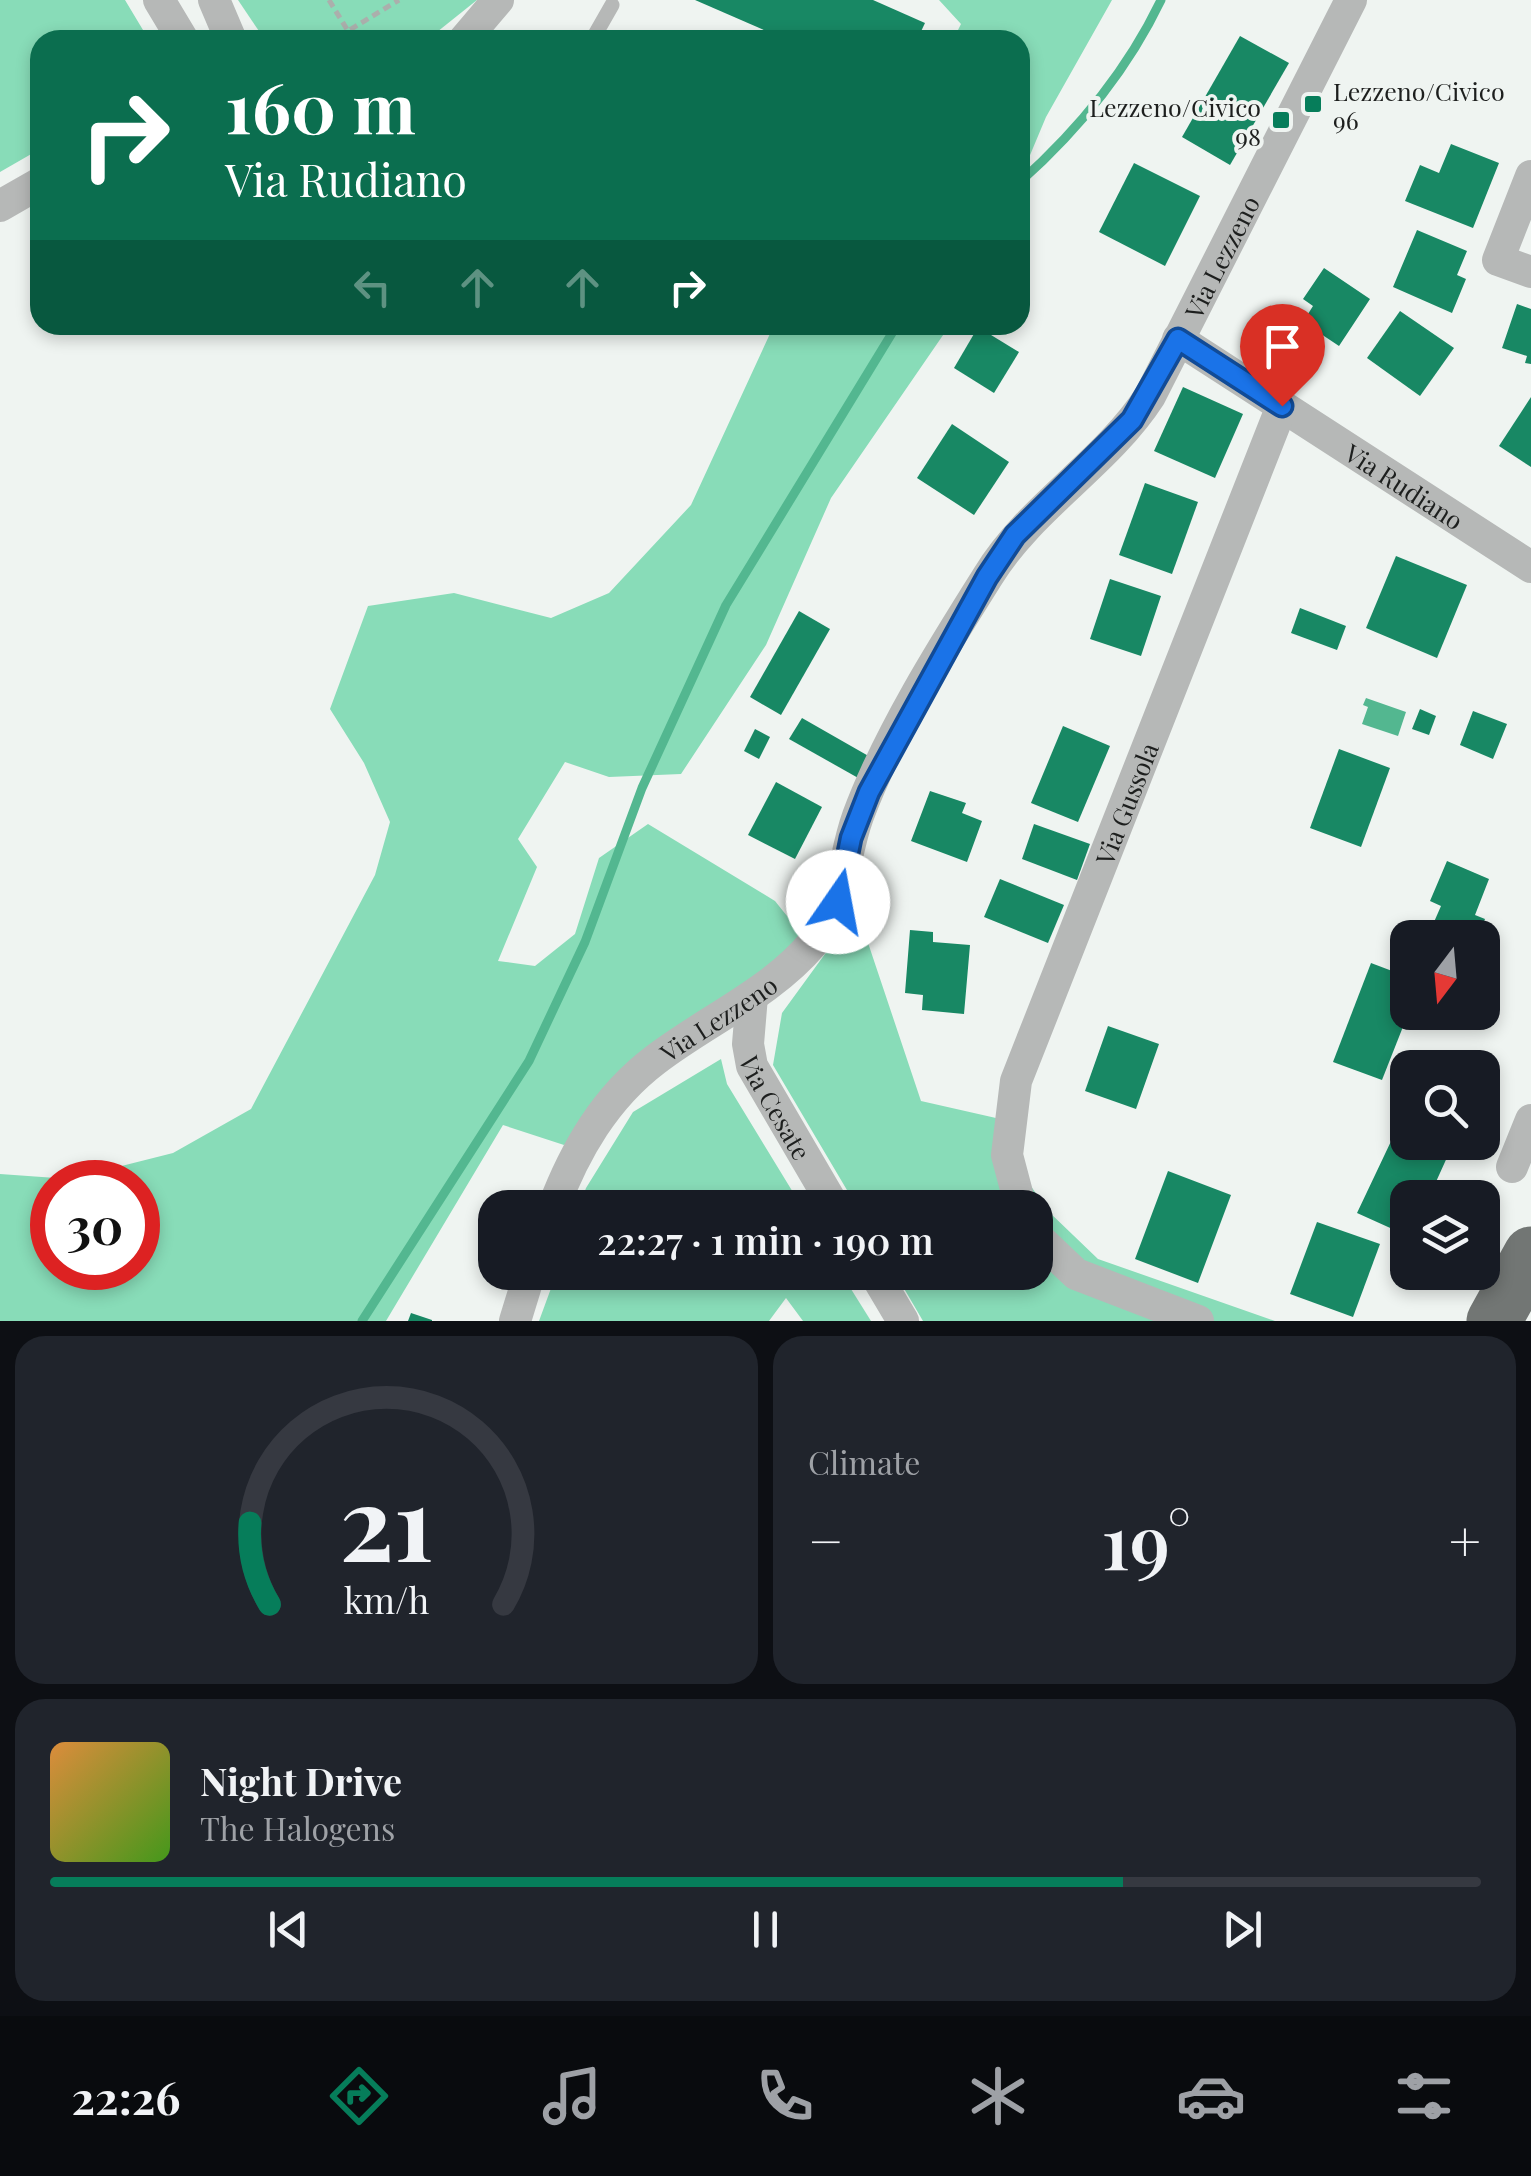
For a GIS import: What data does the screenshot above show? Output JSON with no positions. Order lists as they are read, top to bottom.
{
  "streets": {
    "street": [
      "Via Lezzeno",
      "Via Rudiano",
      "Via Gussola",
      "Via Cesate"
    ]
  },
  "crossings": [
    ["Via Lezzeno", "Via Rudiano"],
    ["Via Lezzeno", "Via Cesate"],
    ["Via Rudiano", "Via Gussola"]
  ],
  "places": {
    "transit": ["Lezzeno/Civico 96", "Lezzeno/Civico 98"]
  },
  "north": "bottom",
  "page": {
    "turn": ["160 m", "Via Rudiano"],
    "limit": "30",
    "trip": "22:27 · 1 min · 190 m",
    "tile": "Climate",
    "heat": ["−", "19°", "+"],
    "song": ["Night Drive", "The Halogens"],
    "tabs": "22:26",
    "gauge": ["21", "km/h"]
  }
}
